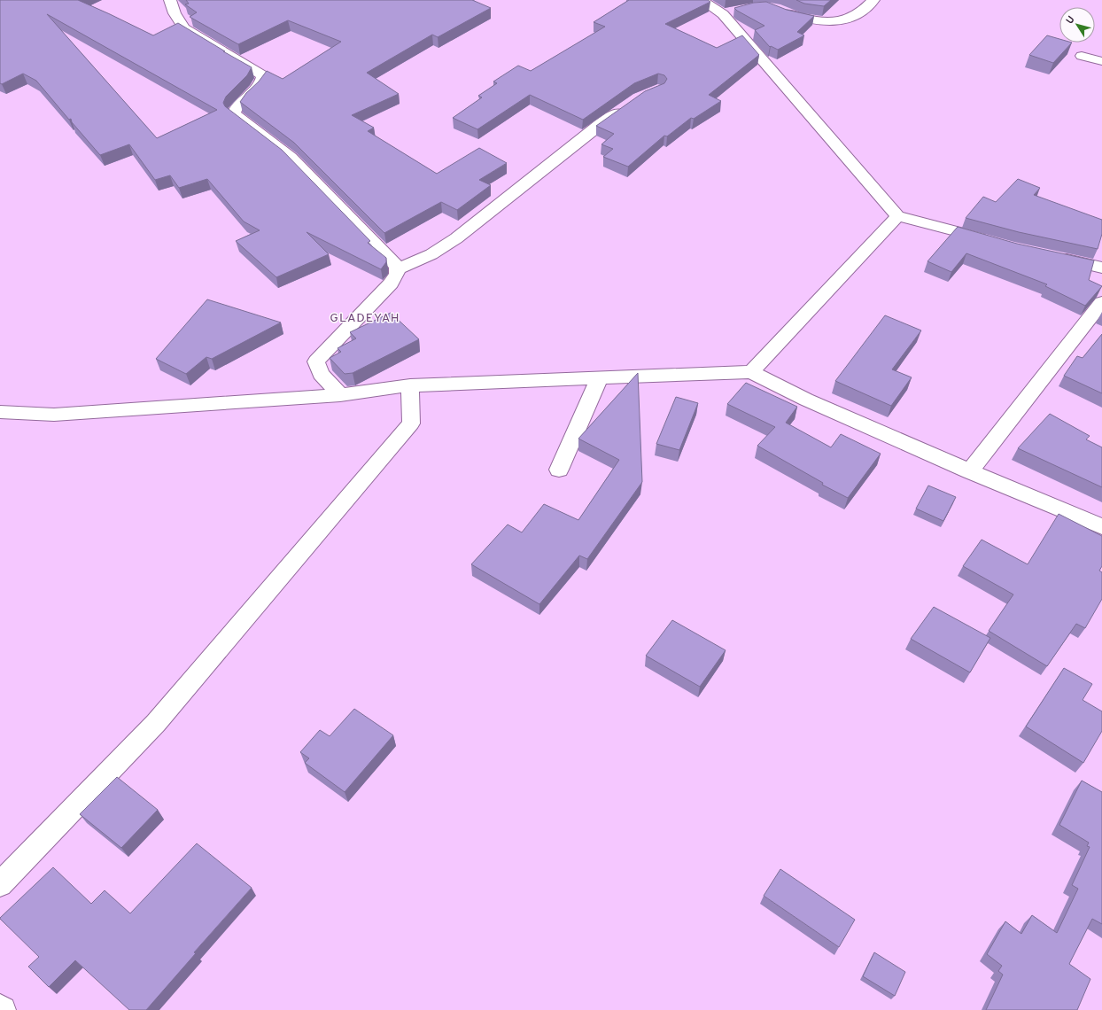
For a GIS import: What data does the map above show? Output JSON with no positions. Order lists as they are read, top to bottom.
{
  "districts": ["GLADEYAH"],
  "north": "top left"
}
